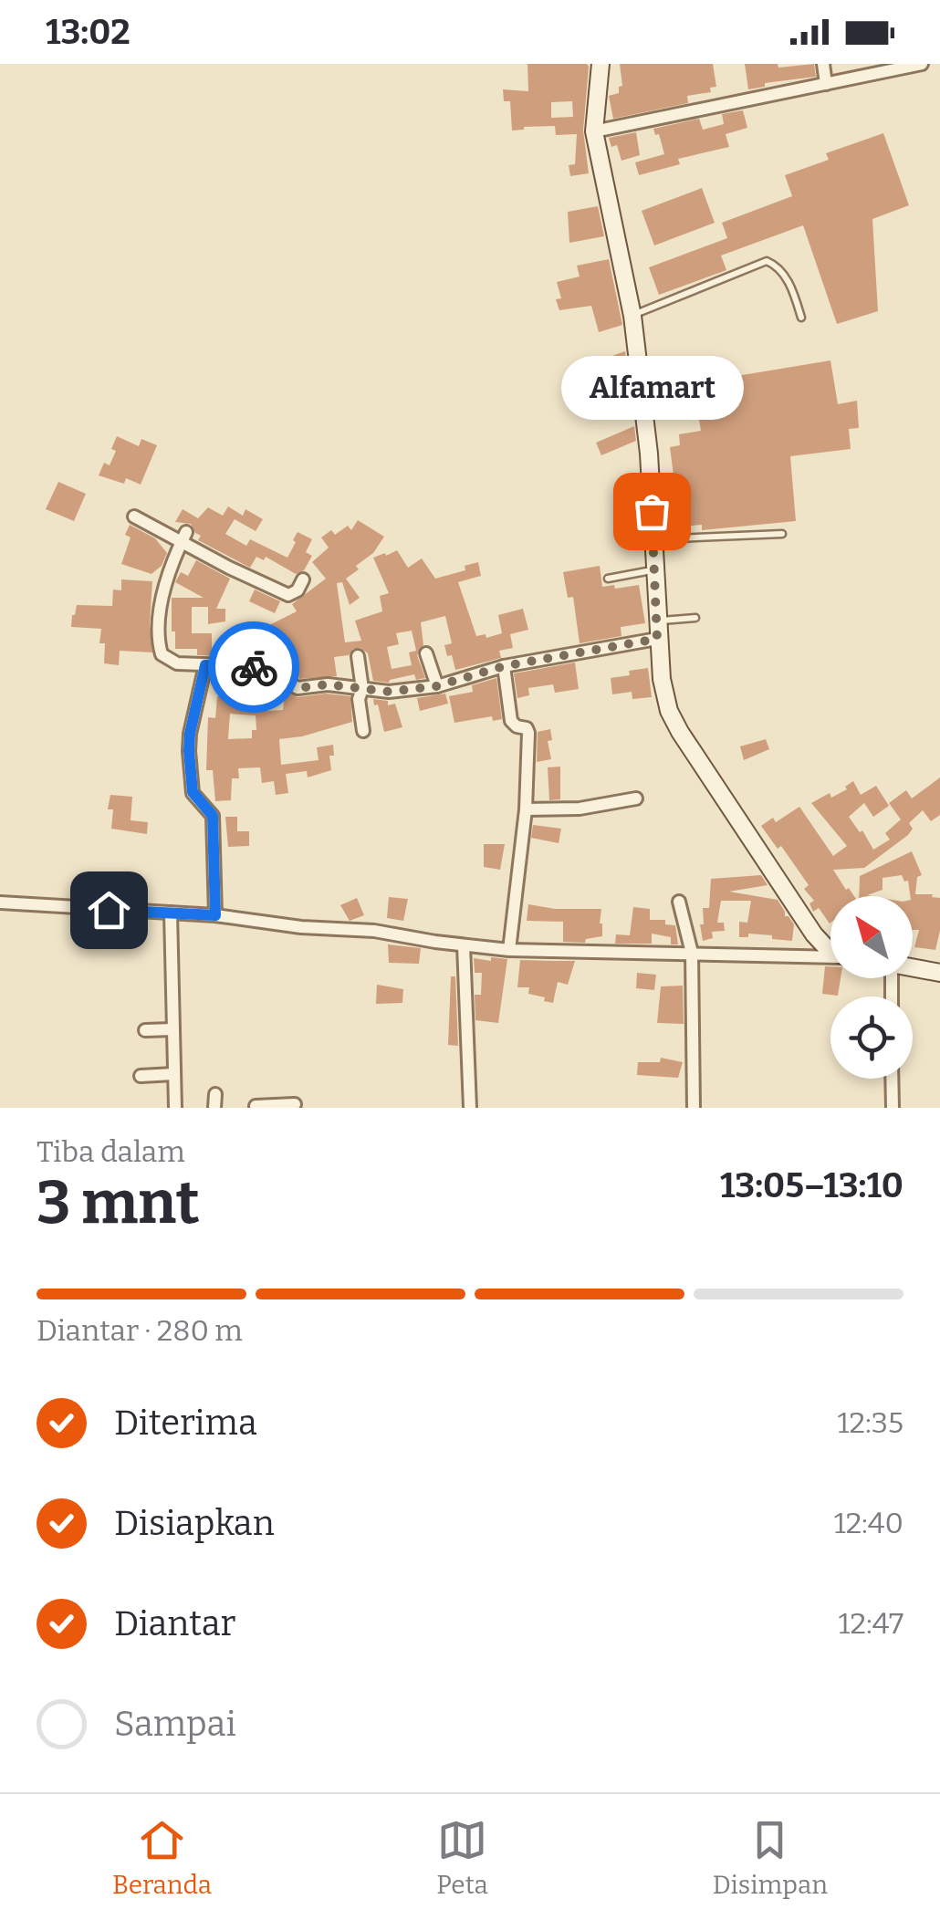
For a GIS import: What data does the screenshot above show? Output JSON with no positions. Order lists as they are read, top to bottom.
{
  "places": ["Alfamart"],
  "north": "top left",
  "page": {
    "status": "13:02",
    "bubble": "Alfamart",
    "heading": ["3 mnt", "Tiba dalam", "13:05–13:10"],
    "bar": "Diantar · 280 m",
    "list": [
      ["Diterima", "12:35"],
      ["Disiapkan", "12:40"],
      ["Diantar", "12:47"],
      "Sampai"
    ],
    "tabs": ["Beranda", "Peta", "Disimpan"]
  }
}
